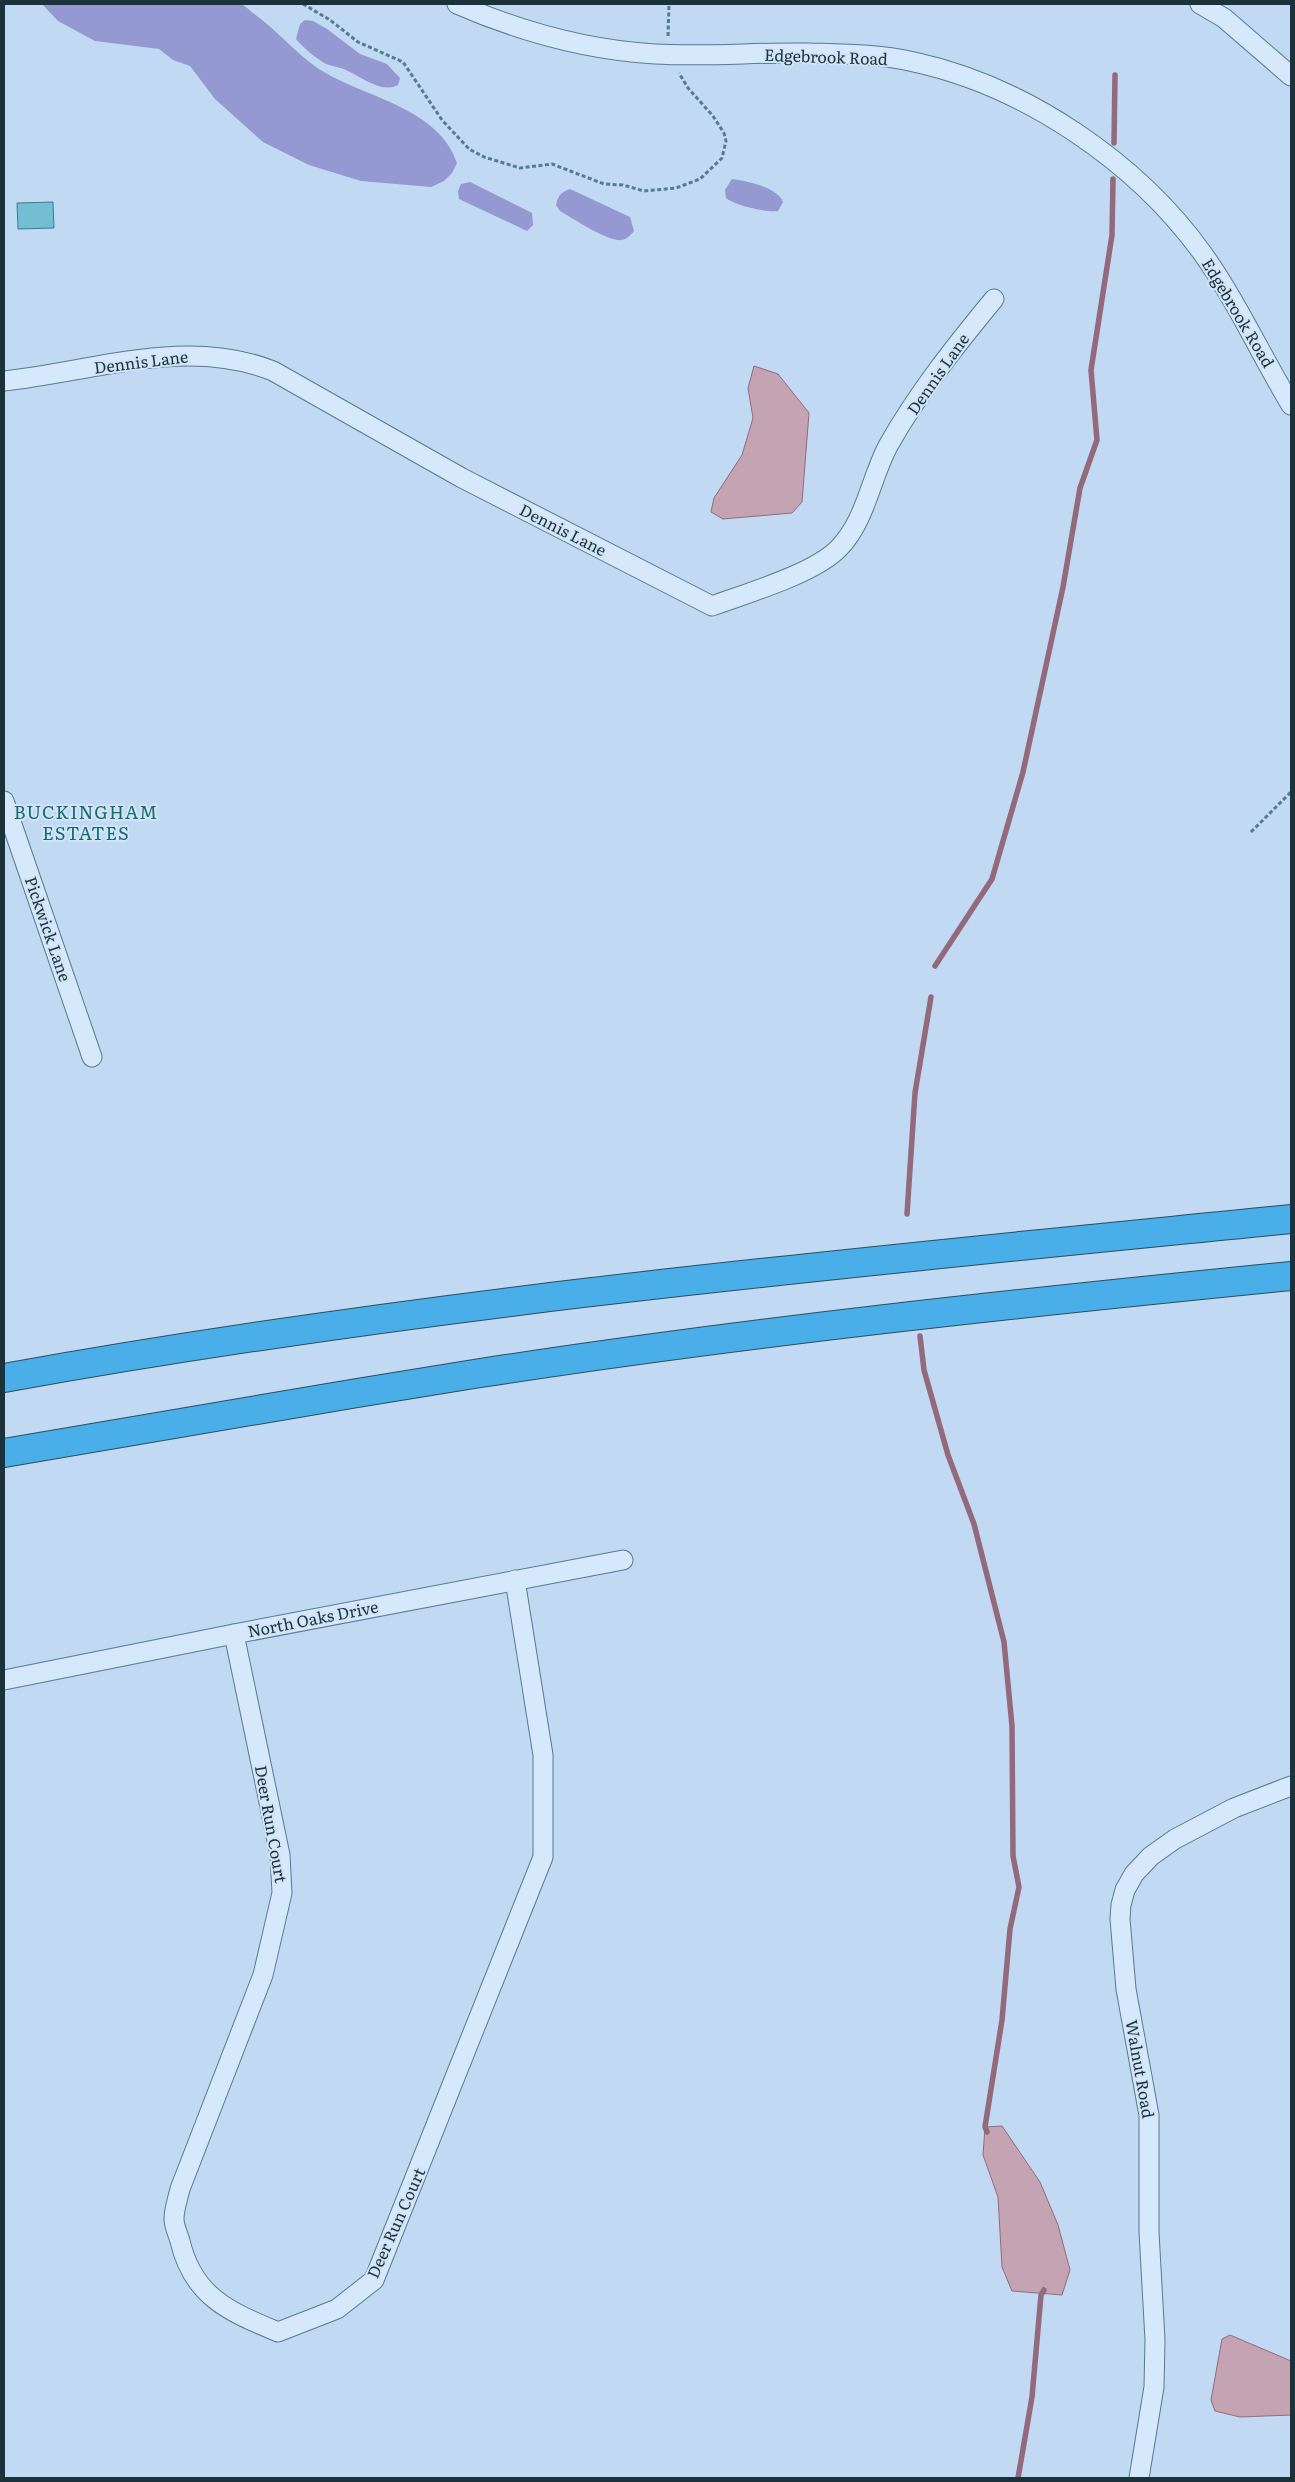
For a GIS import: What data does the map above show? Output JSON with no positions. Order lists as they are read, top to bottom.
{
  "streets": {
    "street": [
      "Edgebrook Road",
      "Dennis Lane",
      "Pickwick Lane",
      "North Oaks Drive",
      "Deer Run Court",
      "Walnut Road"
    ]
  },
  "crossings": [
    ["North Oaks Drive", "Deer Run Court"]
  ],
  "districts": ["BUCKINGHAM ESTATES"]
}
